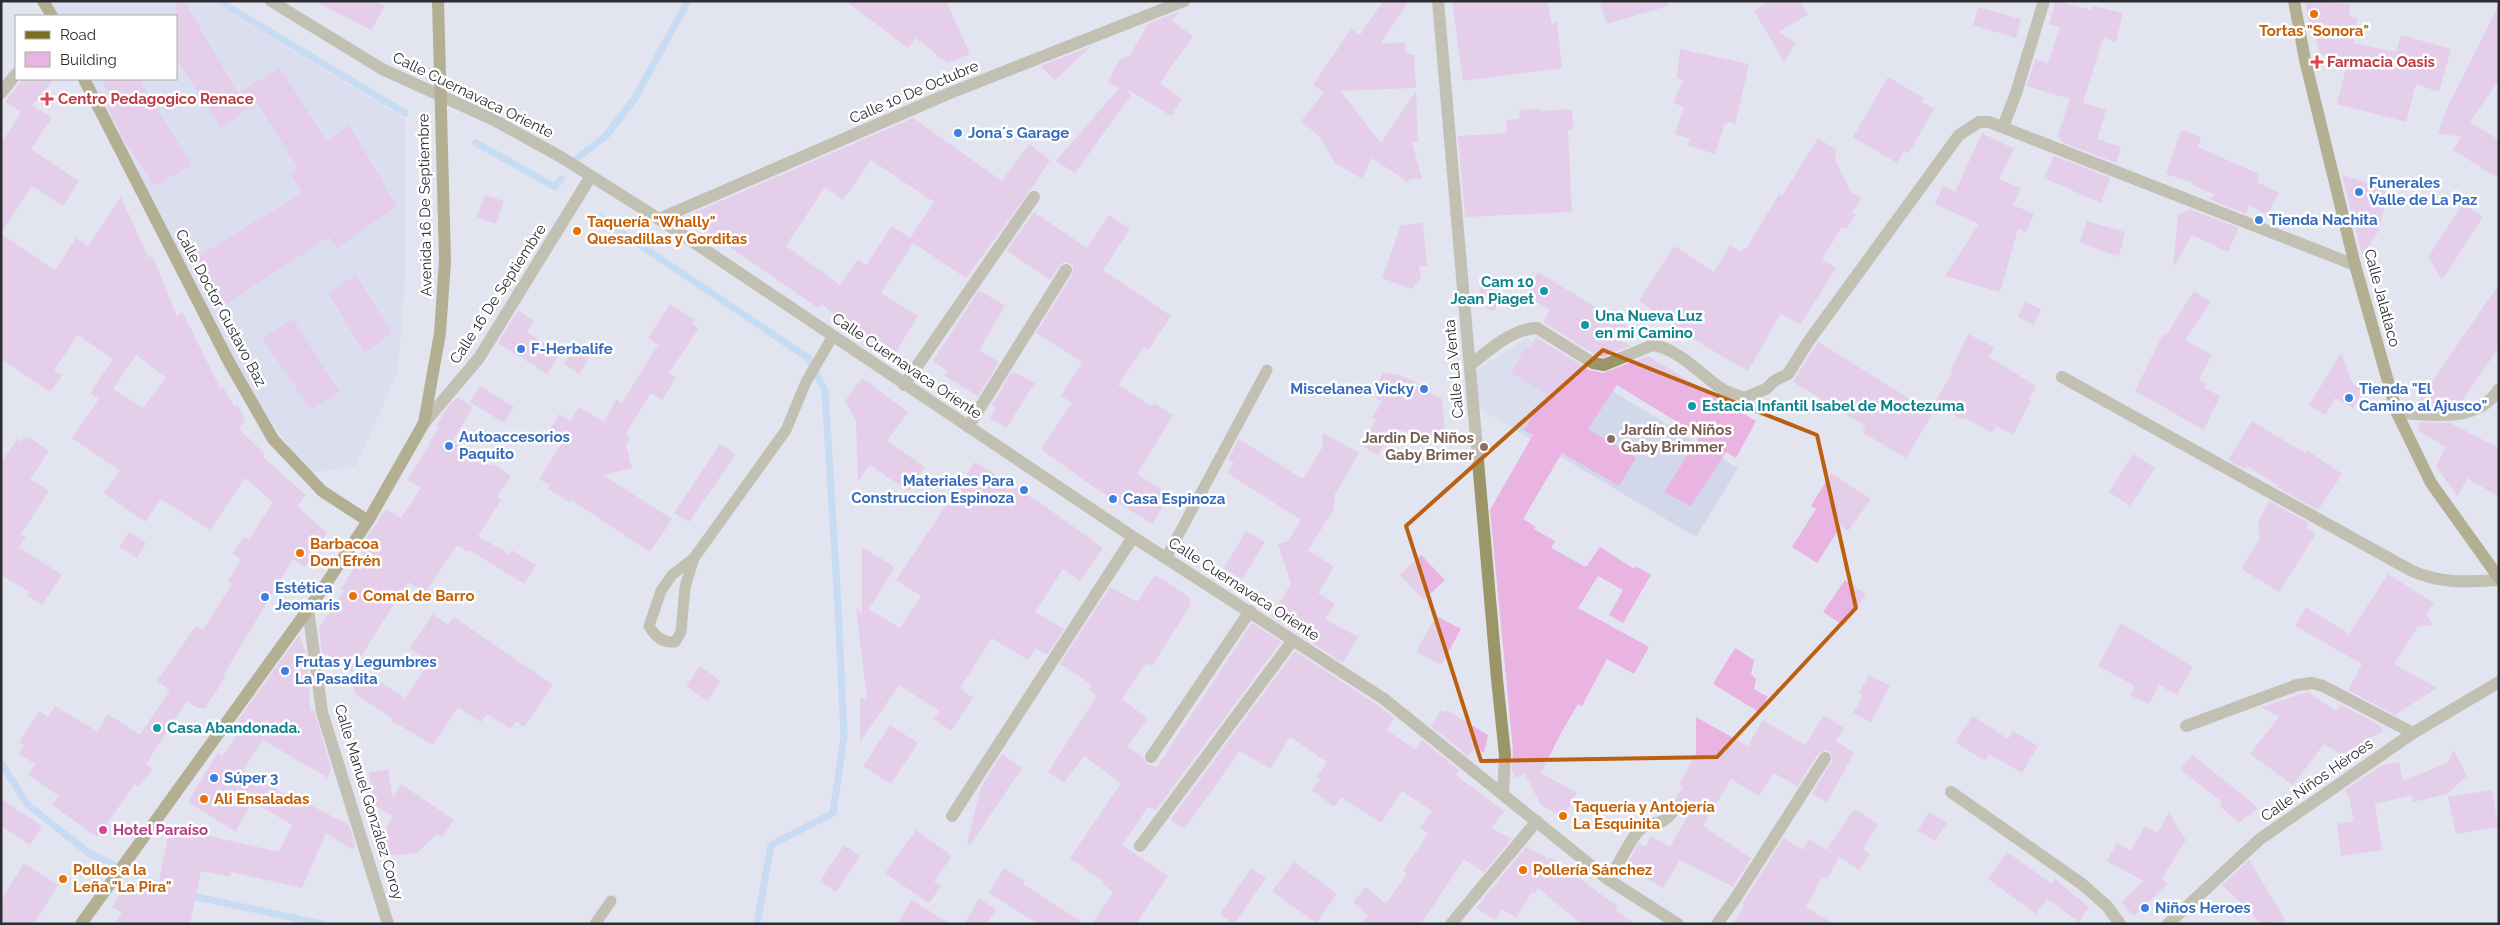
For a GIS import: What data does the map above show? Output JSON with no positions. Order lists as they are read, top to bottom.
{
  "streets": {
    "main road": ["Avenida 16 De Septiembre", "Calle Jalatlaco", "Calle Doctor Gustavo Baz"],
    "street": [
      "Calle 10 De Octubre",
      "Calle Cuernavaca Oriente",
      "Calle 16 De Septiembre",
      "Calle La Venta",
      "Calle Niños Héroes",
      "Calle Manuel González Coroy"
    ]
  },
  "crossings": [
    ["Calle 10 De Octubre", "Calle Cuernavaca Oriente"],
    ["Calle Cuernavaca Oriente", "Avenida 16 De Septiembre"],
    ["Calle Cuernavaca Oriente", "Calle 16 De Septiembre"],
    ["Calle Cuernavaca Oriente", "Calle La Venta"],
    ["Avenida 16 De Septiembre", "Calle 16 De Septiembre"],
    ["Avenida 16 De Septiembre", "Calle Doctor Gustavo Baz"],
    ["Avenida 16 De Septiembre", "Calle Manuel González Coroy"]
  ],
  "places": {
    "other": [
      "Tortas \"Sonora\"",
      "Jona´s Garage",
      "Funerales Valle de La Paz",
      "Tienda Nachita",
      "Taquería \"Whally\" Quesadillas y Gorditas",
      "Cam 10 Jean Piaget",
      "Una Nueva Luz en mi Camino",
      "F-Herbalife",
      "Miscelanea Vicky",
      "Tienda \"El Camino al Ajusco\"",
      "Estacia Infantil Isabel de Moctezuma",
      "Jardín de Niños Gaby Brimmer",
      "Autoaccesorios Paquito",
      "Jardin De Niños Gaby Brimer",
      "Materiales Para Construccion Espinoza",
      "Casa Espinoza",
      "Barbacoa Don Efrén",
      "Comal de Barro",
      "Estética Jeomaris",
      "Frutas y Legumbres La Pasadita",
      "Casa Abandonada.",
      "Súper 3",
      "Ali Ensaladas",
      "Taquería y Antojería La Esquinita",
      "Hotel Paraíso",
      "Pollería Sánchez",
      "Pollos a la Leña \"La Pira\"",
      "Niños Heroes"
    ],
    "health": ["Farmacia Oasis", "Centro Pedagogico Renace"]
  },
  "legend": ["Road", "Building"]
}
